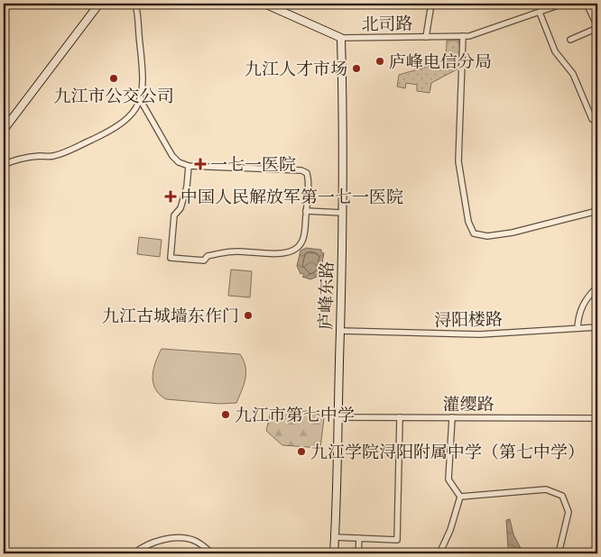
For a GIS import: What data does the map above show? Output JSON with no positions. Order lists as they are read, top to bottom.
{
  "streets": {
    "main road": ["庐峰东路"],
    "street": ["北司路", "浔阳楼路", "灌缨路"]
  },
  "crossings": [
    ["北司路", "庐峰东路"],
    ["庐峰东路", "浔阳楼路"],
    ["庐峰东路", "灌缨路"]
  ],
  "places": {
    "other": [
      "庐峰电信分局",
      "九江人才市场",
      "九江市公交公司",
      "九江古城墙东作门",
      "九江市第七中学",
      "九江学院浔阳附属中学（第七中学）"
    ],
    "health": ["一七一医院", "中国人民解放军第一七一医院"]
  }
}
